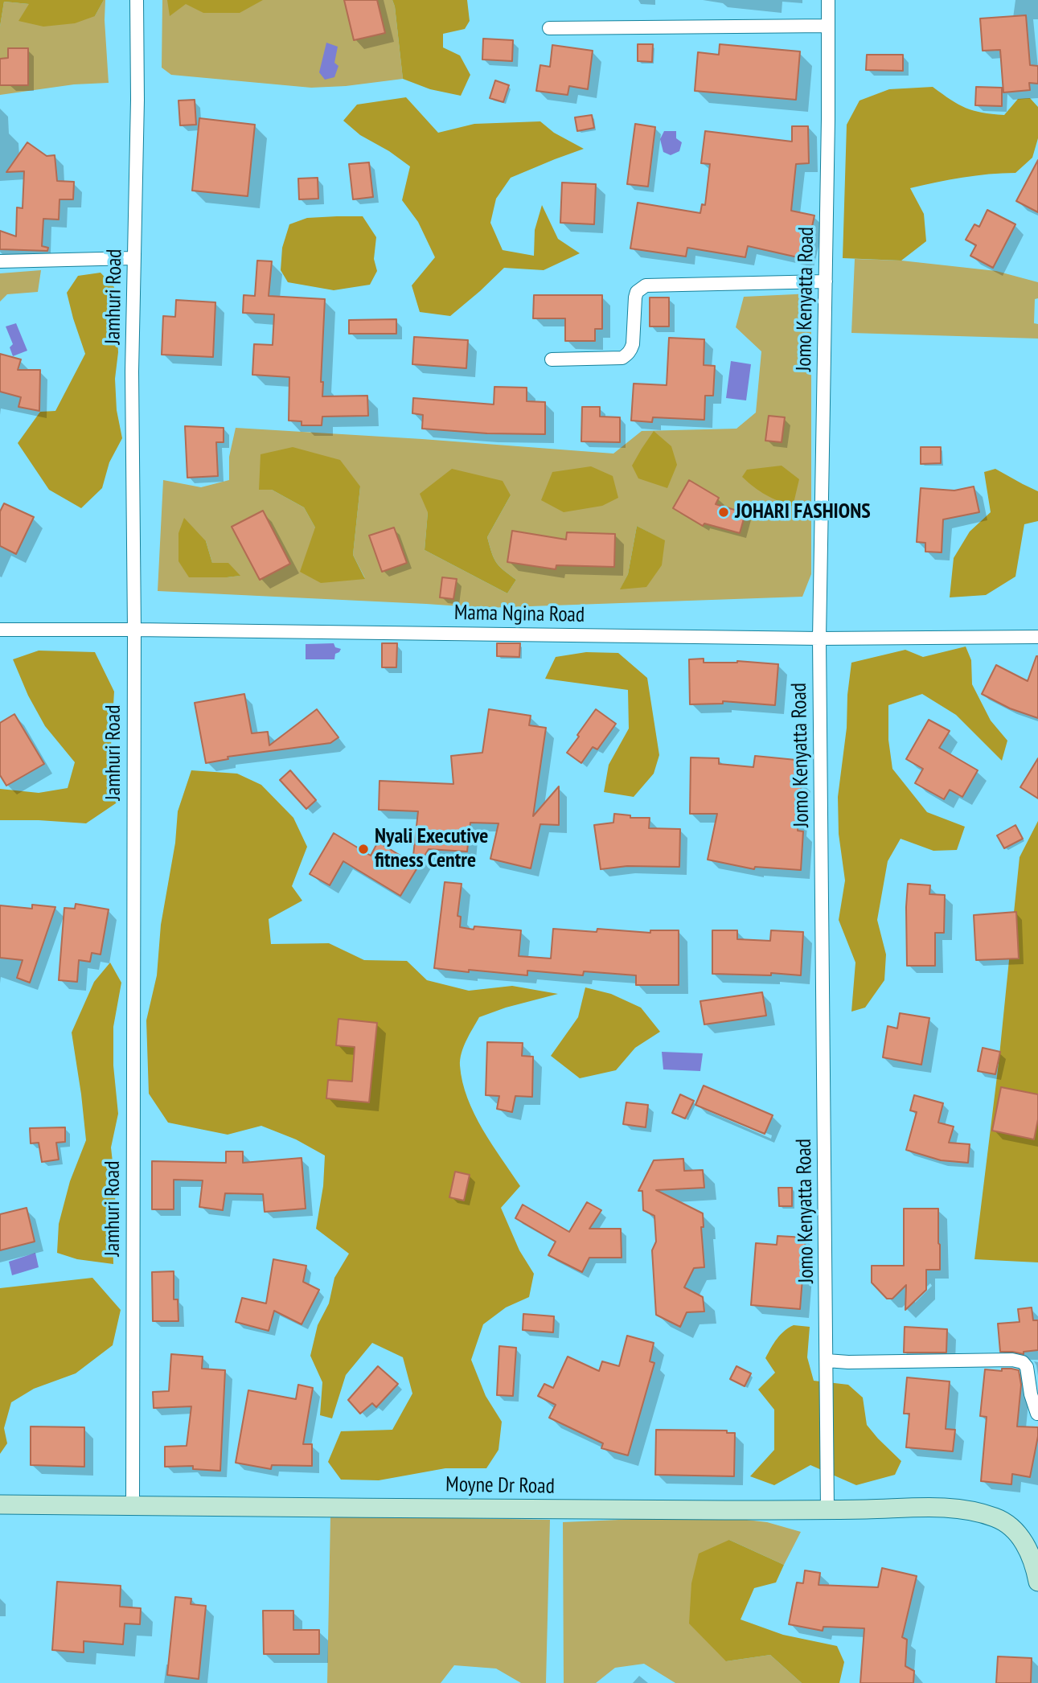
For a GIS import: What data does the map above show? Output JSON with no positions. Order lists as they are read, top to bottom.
{
  "streets": {
    "main road": ["Moyne Dr Road"],
    "street": ["Jamhuri Road", "Jomo Kenyatta Road", "Mama Ngina Road"]
  },
  "crossings": [
    ["Jamhuri Road", "Mama Ngina Road"],
    ["Jamhuri Road", "Moyne Dr Road"],
    ["Jomo Kenyatta Road", "Mama Ngina Road"],
    ["Jomo Kenyatta Road", "Moyne Dr Road"]
  ],
  "places": ["JOHARI FASHIONS", "Nyali Executive fitness Centre"]
}
